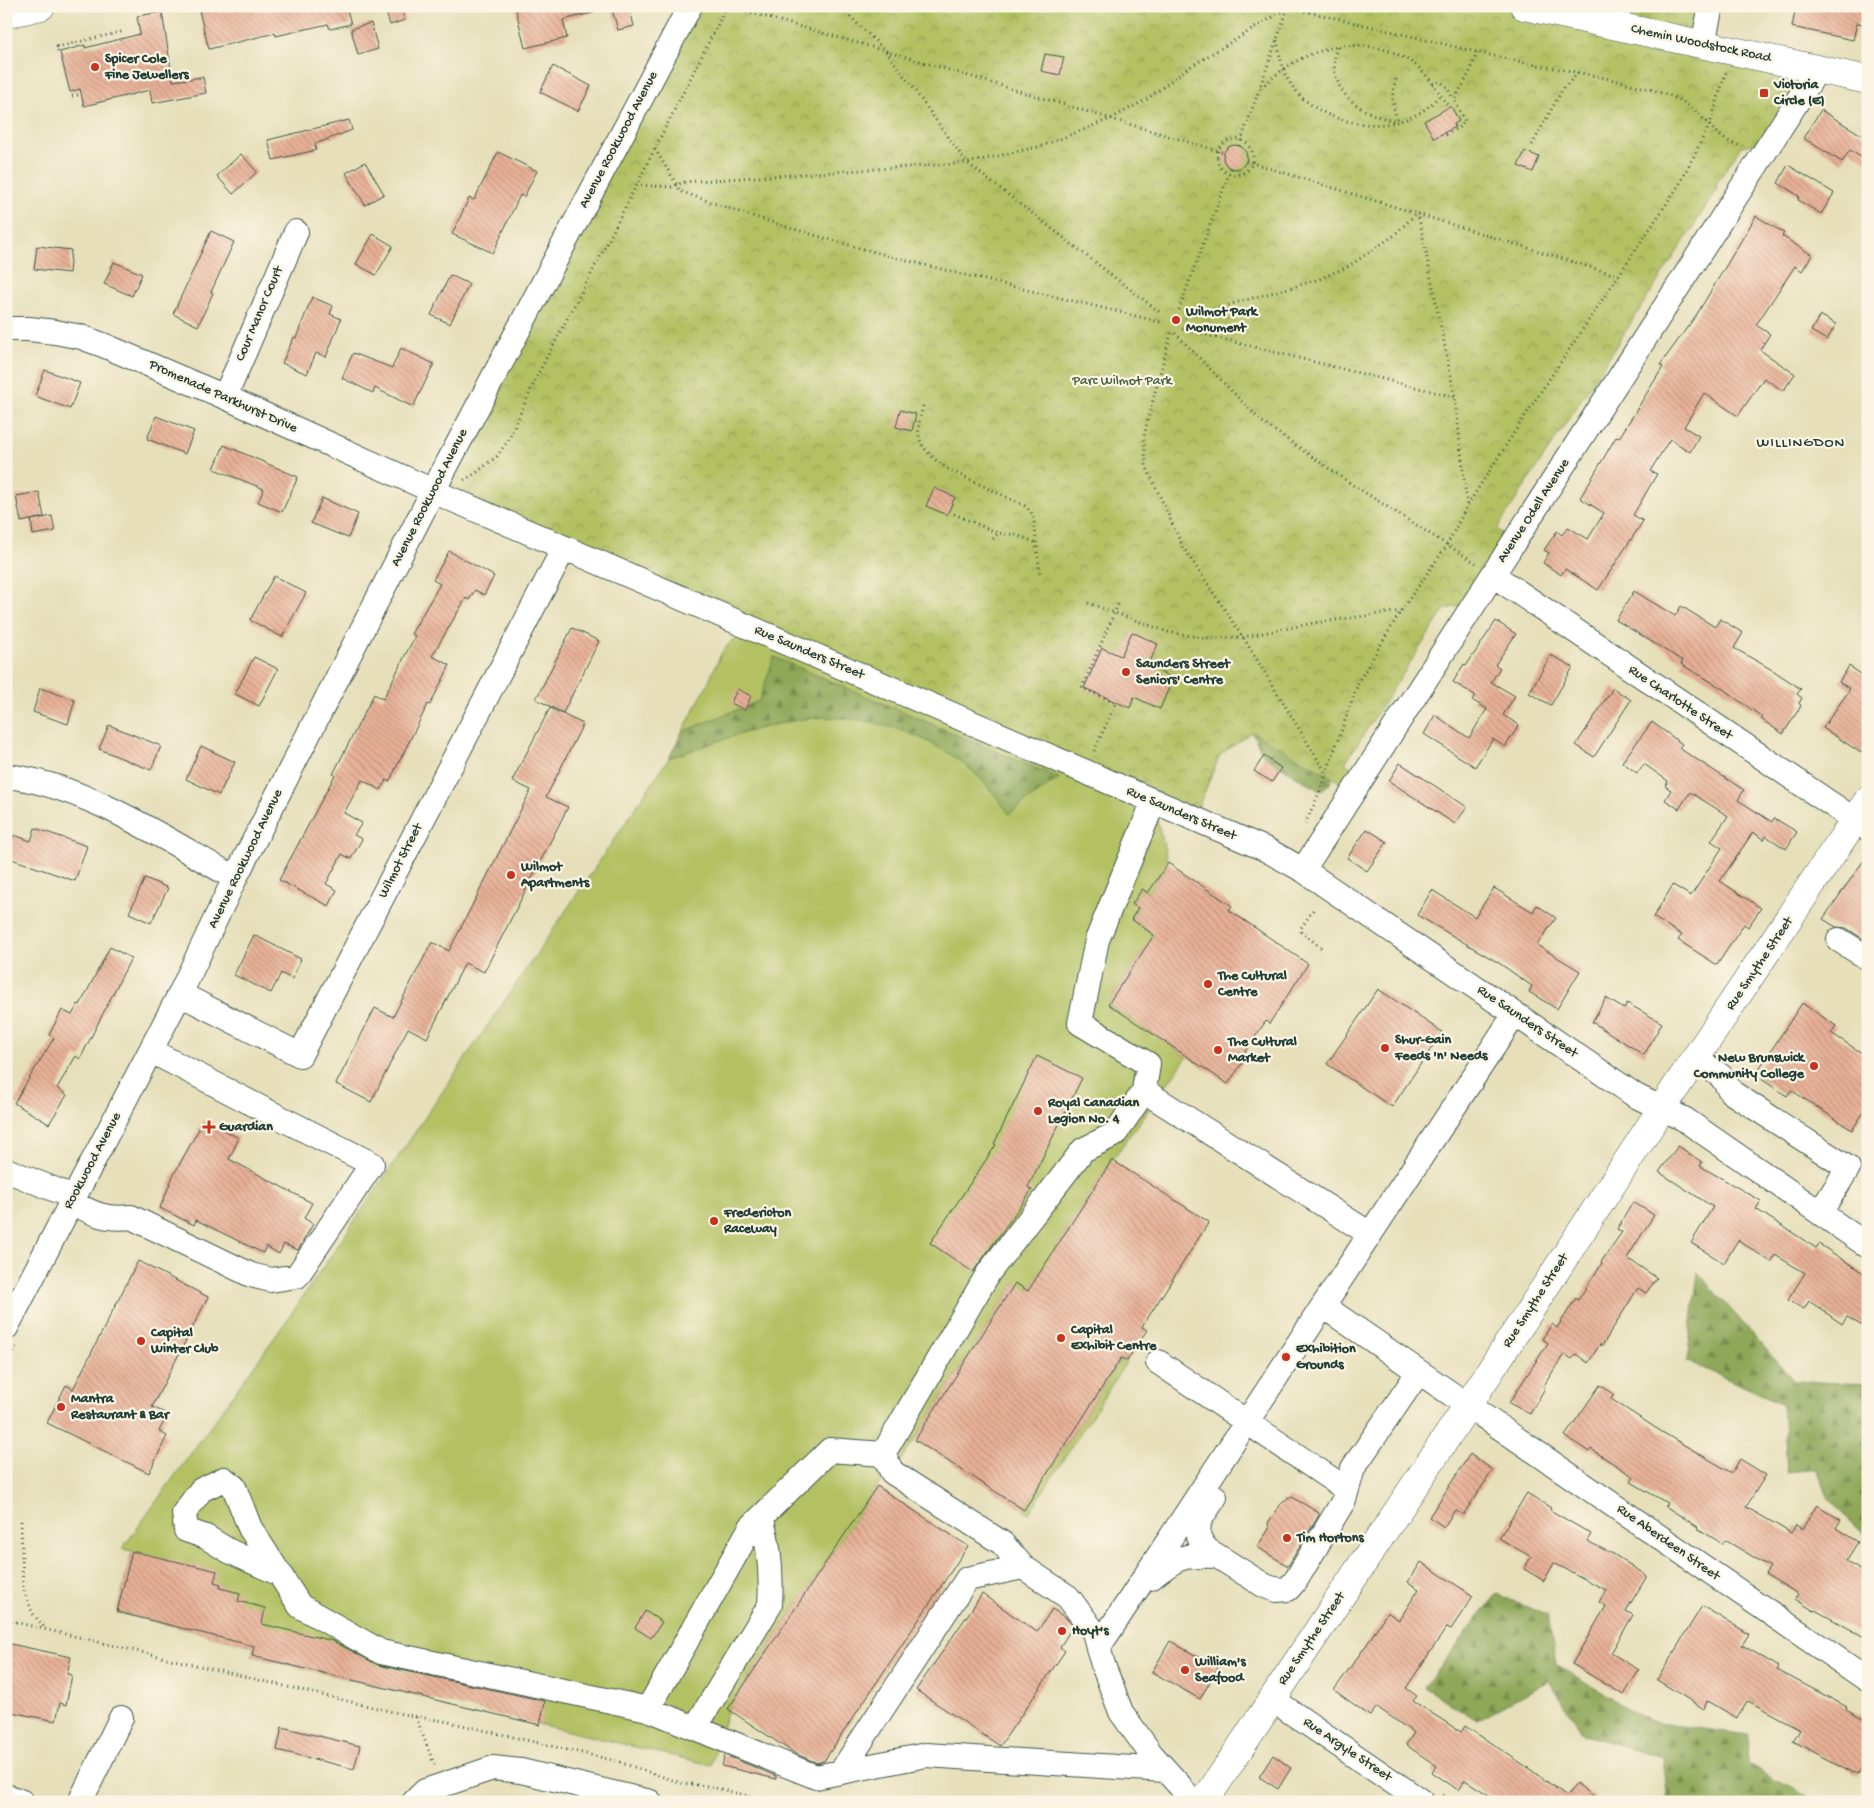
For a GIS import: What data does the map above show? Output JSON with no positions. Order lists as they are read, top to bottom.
{
  "streets": {
    "main road": ["Chemin Woodstock Road", "Rue Smythe Street"],
    "street": [
      "Avenue Rookwood Avenue",
      "Cour Manor Court",
      "Promenade Parkhurst Drive",
      "Avenue Odell Avenue",
      "Rue Saunders Street",
      "Rue Charlotte Street",
      "Wilmot Street",
      "Rookwood Avenue",
      "Rue Aberdeen Street",
      "Rue Argyle Street"
    ]
  },
  "crossings": [
    ["Chemin Woodstock Road", "Avenue Odell Avenue"],
    ["Avenue Rookwood Avenue", "Promenade Parkhurst Drive"],
    ["Avenue Rookwood Avenue", "Rue Saunders Street"],
    ["Avenue Rookwood Avenue", "Wilmot Street"],
    ["Avenue Rookwood Avenue", "Rookwood Avenue"],
    ["Cour Manor Court", "Promenade Parkhurst Drive"],
    ["Promenade Parkhurst Drive", "Rue Saunders Street"],
    ["Avenue Odell Avenue", "Rue Saunders Street"],
    ["Avenue Odell Avenue", "Rue Charlotte Street"],
    ["Rue Saunders Street", "Wilmot Street"],
    ["Rue Saunders Street", "Rue Smythe Street"],
    ["Rue Charlotte Street", "Rue Smythe Street"],
    ["Wilmot Street", "Rookwood Avenue"],
    ["Rue Smythe Street", "Rue Aberdeen Street"],
    ["Rue Smythe Street", "Rue Argyle Street"]
  ],
  "districts": ["WILLINGDON"],
  "parks": ["Parc Wilmot Park"],
  "places": {
    "other": [
      "Spicer Cole Fine Jewellers",
      "Wilmot Park Monument",
      "Saunders Street Seniors' Centre",
      "Wilmot Apartments",
      "The Cultural Centre",
      "Shur-Gain Feeds 'n' Needs",
      "The Cultural Market",
      "New Brunswick Community College",
      "Royal Canadian Legion No. 4",
      "Fredericton Raceway",
      "Capital Exhibit Centre",
      "Capital Winter Club",
      "Exhibition Grounds",
      "Mantra Restaurant & Bar",
      "Tim Hortons",
      "Hoyt's",
      "William's Seafood"
    ],
    "transit": ["Victoria Circle (E)"],
    "health": ["Guardian"]
  }
}
